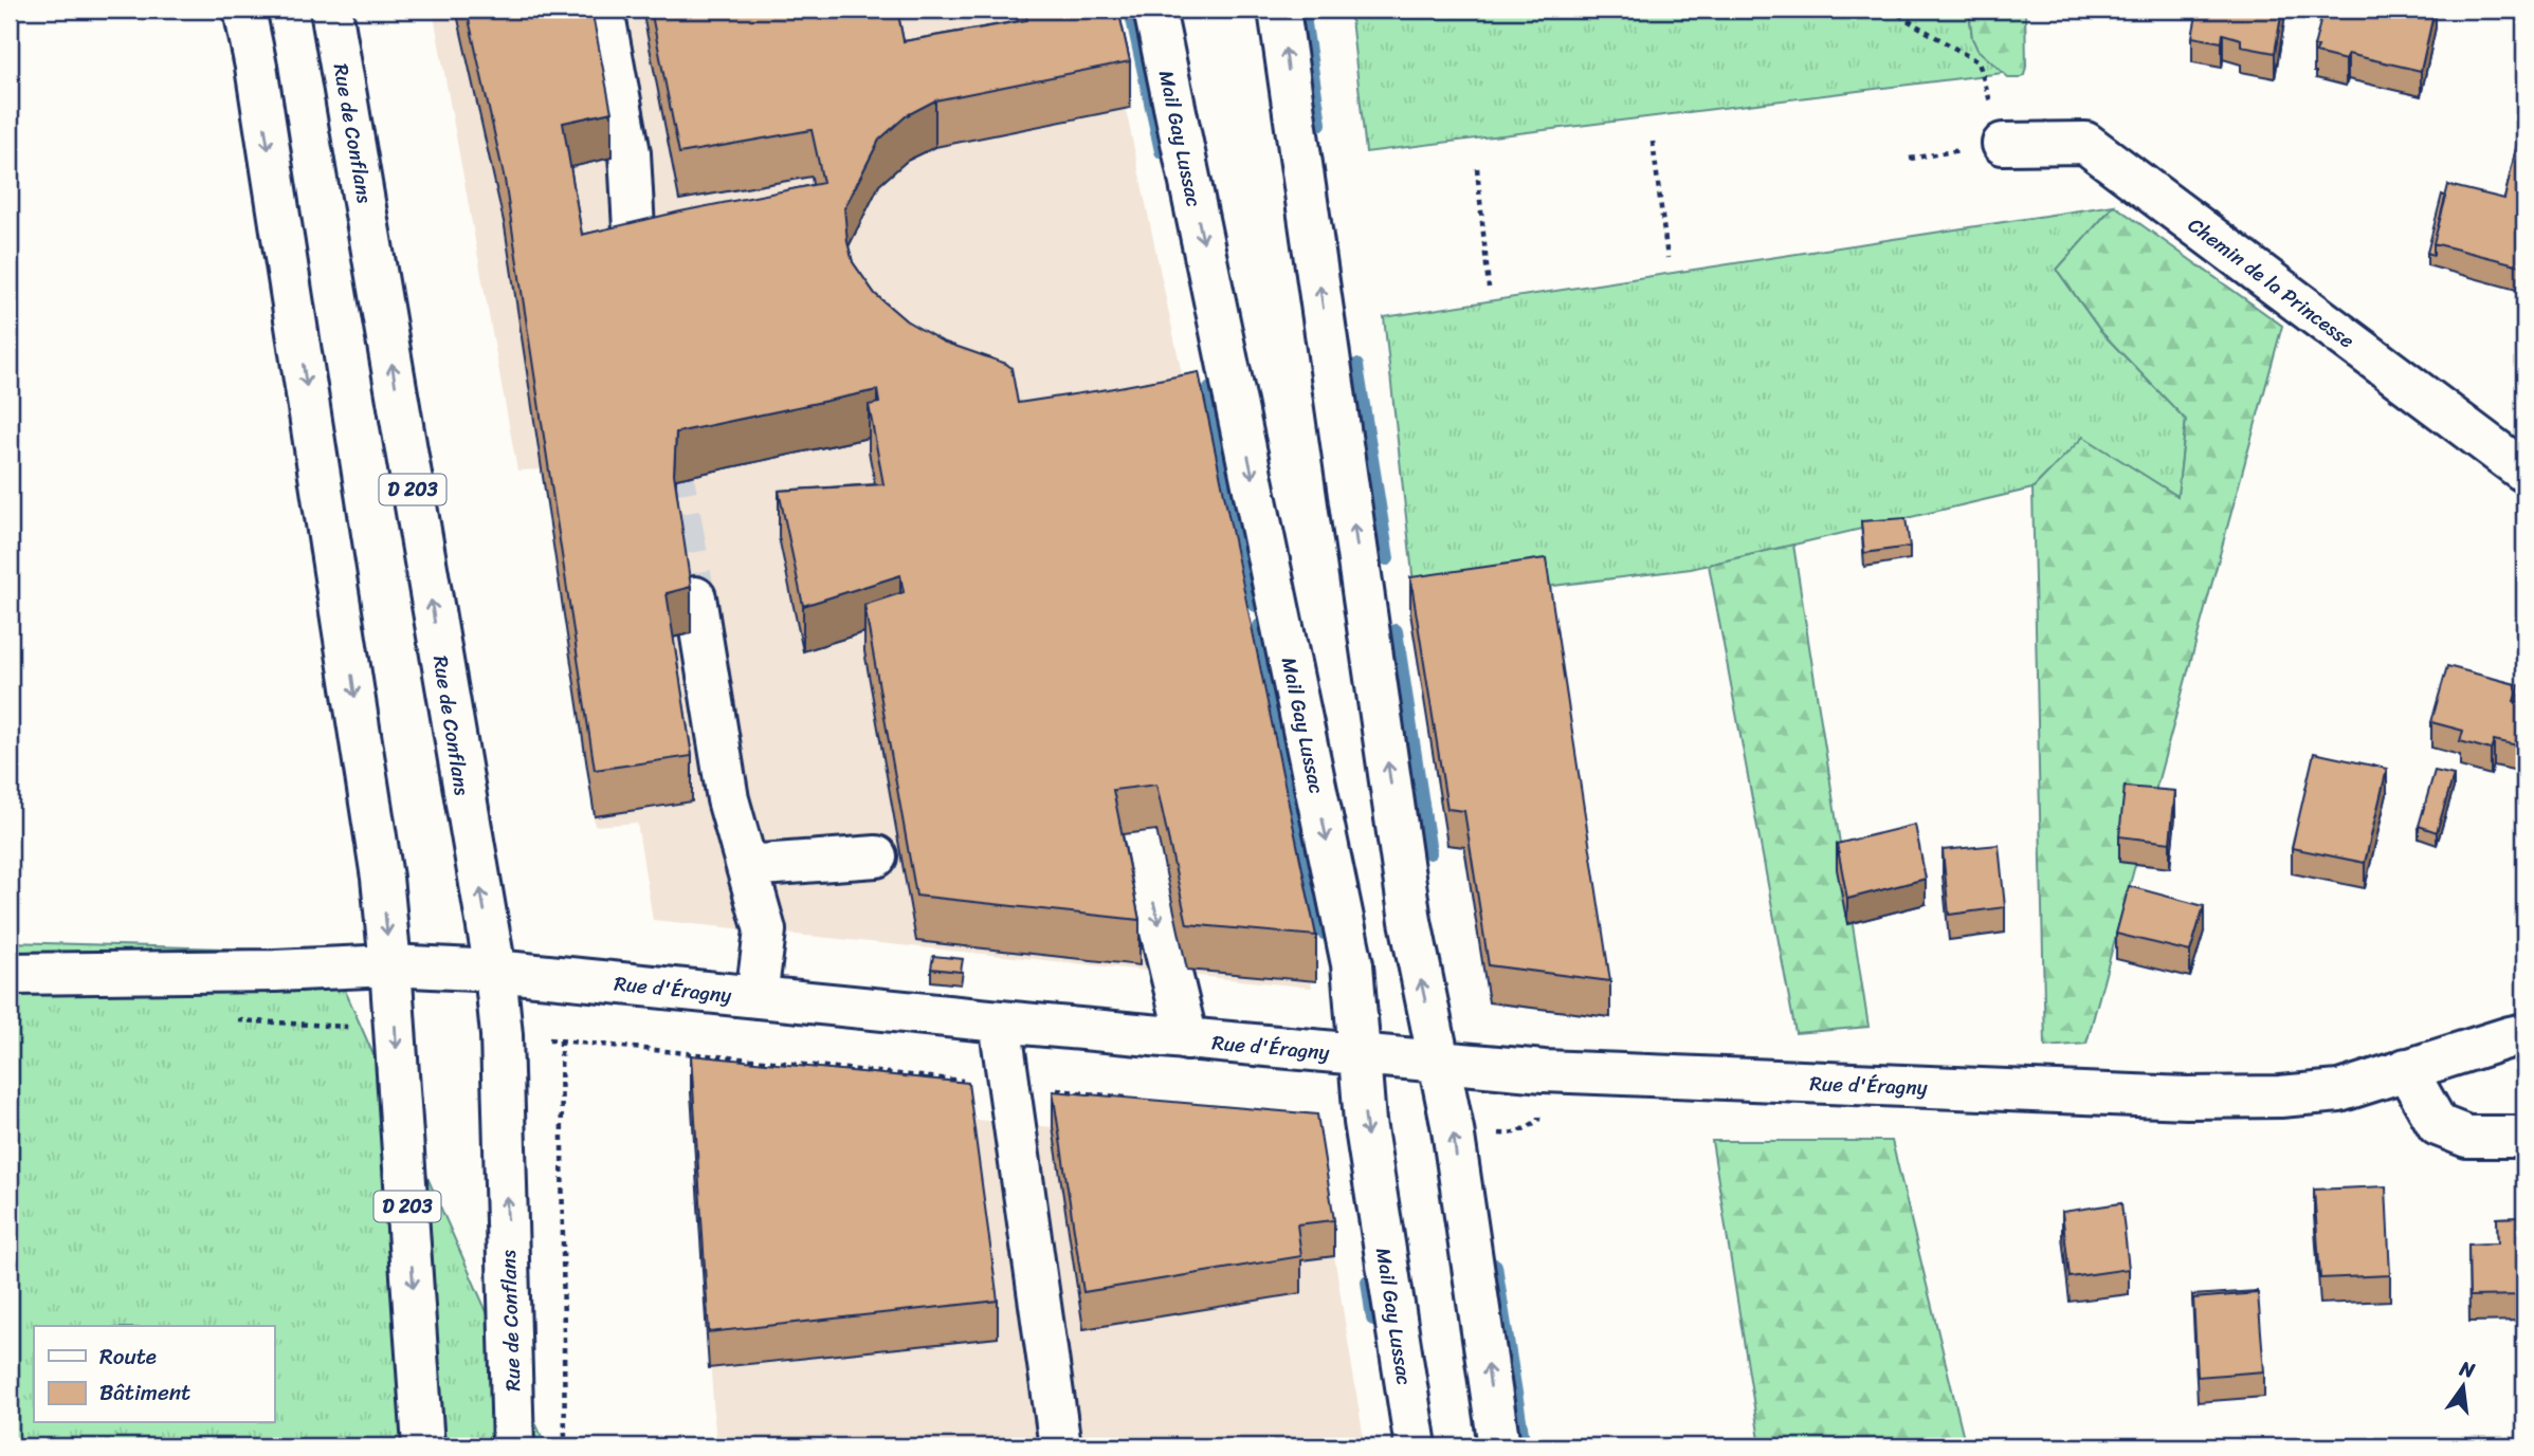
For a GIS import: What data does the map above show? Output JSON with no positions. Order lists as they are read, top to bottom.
{
  "streets": {
    "street": [
      "Rue de Conflans",
      "Mail Gay Lussac",
      "Chemin de la Princesse",
      "D 203",
      "Rue d'Éragny"
    ]
  },
  "crossings": [
    ["Rue de Conflans", "Rue d'Éragny"],
    ["Mail Gay Lussac", "Rue d'Éragny"],
    ["D 203", "Rue d'Éragny"]
  ],
  "legend": ["Route", "Bâtiment"],
  "north": "top"
}
